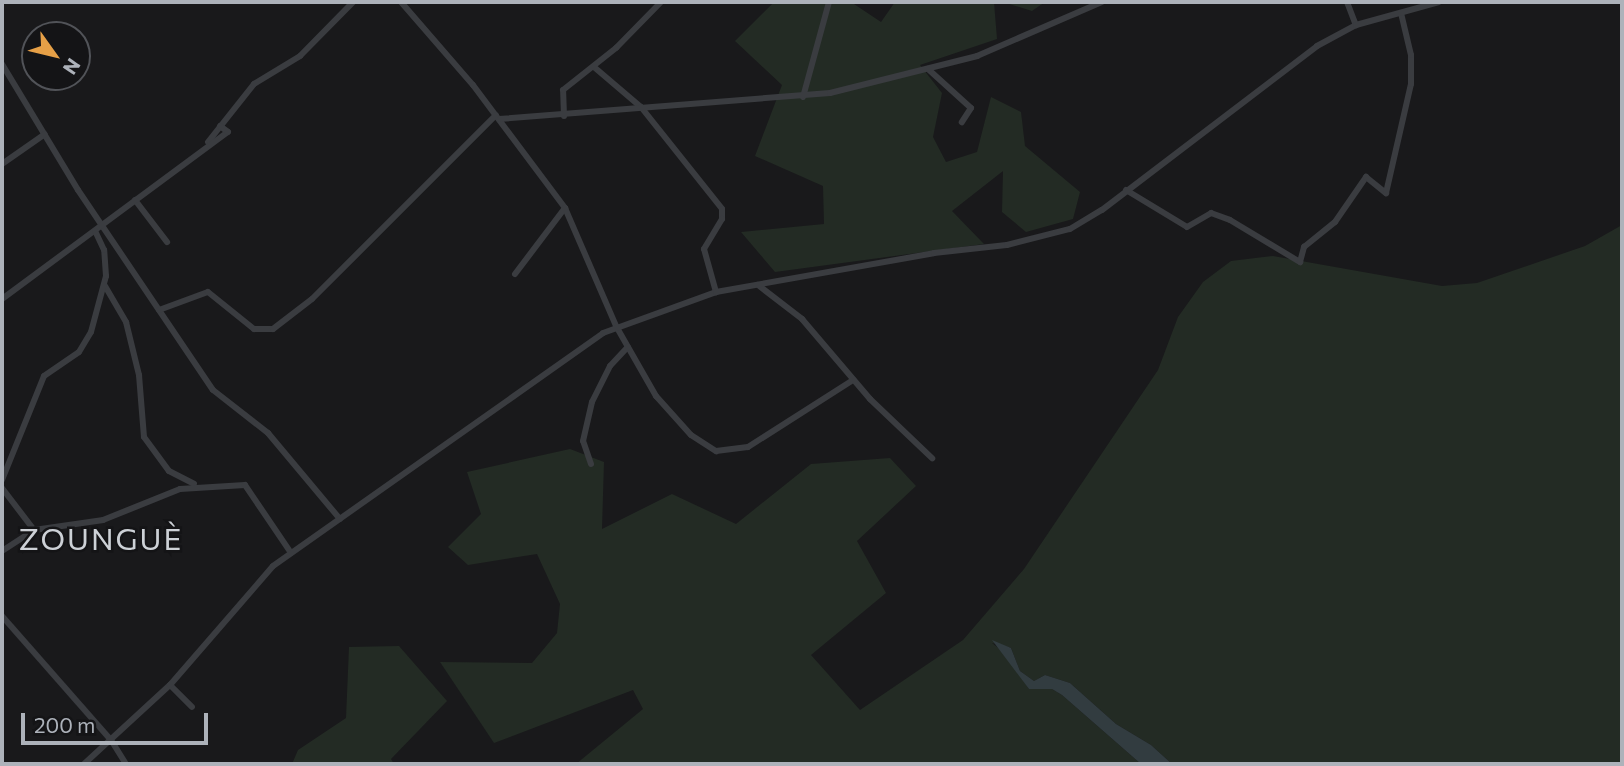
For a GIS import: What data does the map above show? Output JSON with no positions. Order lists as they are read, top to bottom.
{
  "districts": ["ZOUNGUÈ"],
  "scale_bar": "200 m",
  "north": "bottom right"
}
